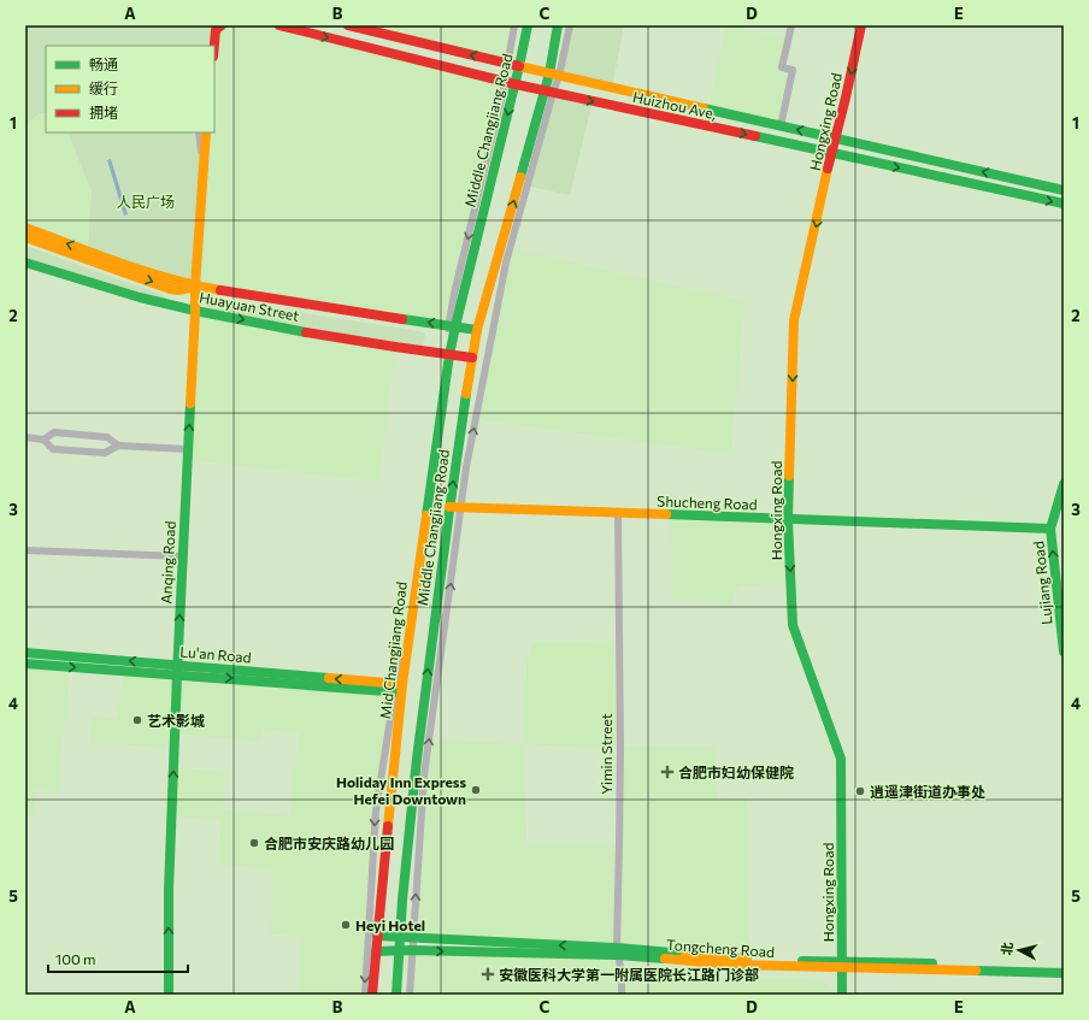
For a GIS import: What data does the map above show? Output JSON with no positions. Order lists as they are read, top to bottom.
{
  "streets": {
    "main road": [
      "Huizhou Ave,",
      "Hongxing Road",
      "Middle Changjiang Road",
      "Huayuan Street",
      "Shucheng Road",
      "Anqing Road",
      "Lujiang Road",
      "Mid Changjiang Road",
      "Lu'an Road",
      "Tongcheng Road"
    ],
    "street": ["Yimin Street"]
  },
  "crossings": [
    ["Huizhou Ave,", "Hongxing Road"],
    ["Huizhou Ave,", "Middle Changjiang Road"],
    ["Hongxing Road", "Shucheng Road"],
    ["Hongxing Road", "Tongcheng Road"],
    ["Middle Changjiang Road", "Huayuan Street"],
    ["Middle Changjiang Road", "Shucheng Road"],
    ["Middle Changjiang Road", "Mid Changjiang Road"],
    ["Middle Changjiang Road", "Tongcheng Road"],
    ["Huayuan Street", "Anqing Road"],
    ["Huayuan Street", "Mid Changjiang Road"],
    ["Shucheng Road", "Lujiang Road"],
    ["Shucheng Road", "Yimin Street"],
    ["Anqing Road", "Lu'an Road"],
    ["Mid Changjiang Road", "Lu'an Road"],
    ["Mid Changjiang Road", "Tongcheng Road"],
    ["Yimin Street", "Tongcheng Road"]
  ],
  "one_way": ["Hongxing Road", "Anqing Road", "Lujiang Road"],
  "parks": ["人民广场"],
  "places": {
    "other": [
      "艺术影城",
      "Holiday Inn Express Hefei Downtown",
      "逍遥津街道办事处",
      "合肥市安庆路幼儿园",
      "Heyi Hotel"
    ],
    "health": ["合肥市妇幼保健院", "安徽医科大学第一附属医院长江路门诊部"]
  },
  "legend": ["畅通", "缓行", "拥堵"],
  "scale_bar": "100 m",
  "north": "left",
  "grid": {
    "columns": [
      "A",
      "B",
      "C",
      "D",
      "E"
    ],
    "rows": [
      "1",
      "2",
      "3",
      "4",
      "5"
    ]
  }
}
